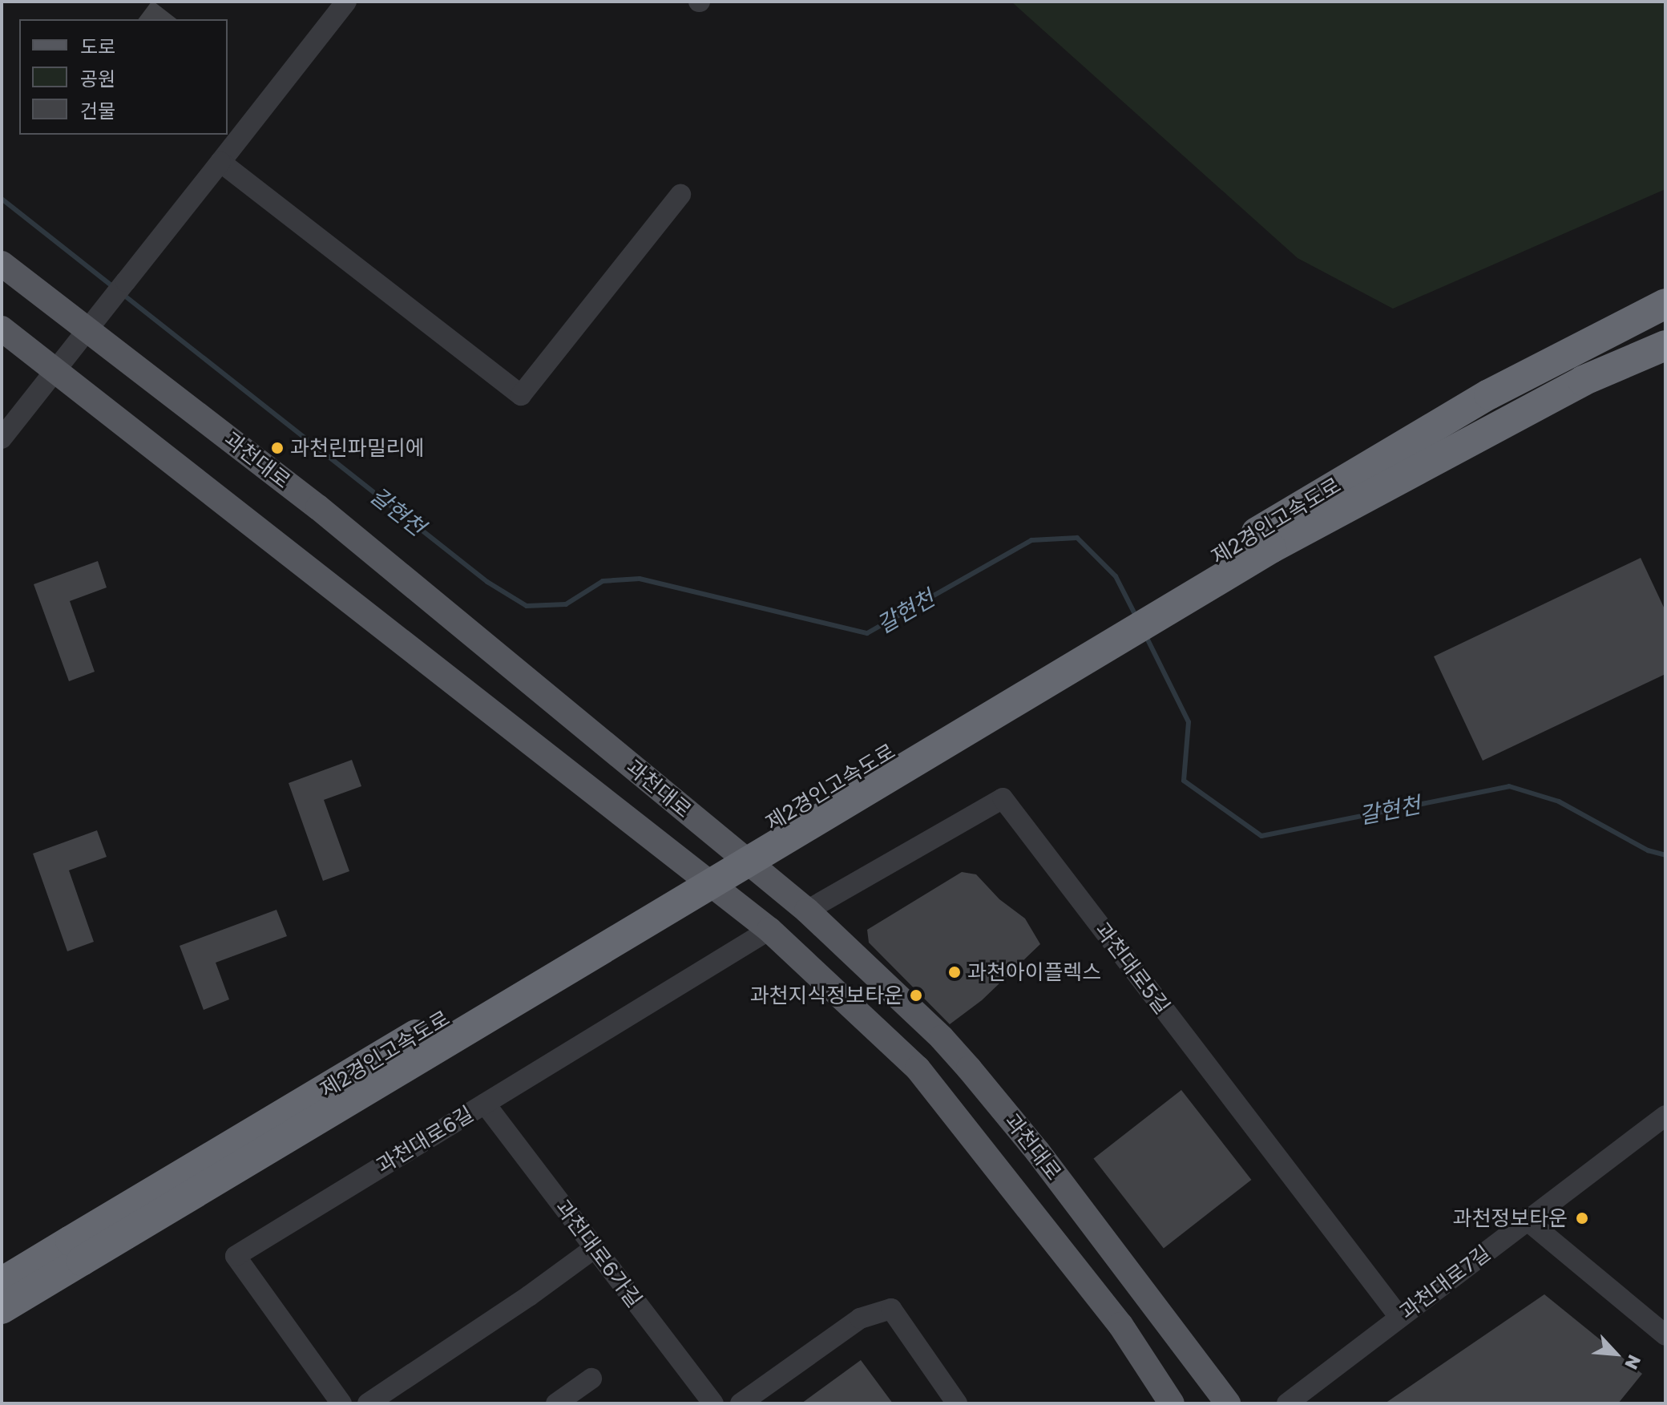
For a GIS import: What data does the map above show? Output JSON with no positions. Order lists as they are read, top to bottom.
{
  "streets": {
    "highway": ["제2경인고속도로"],
    "main road": ["과천대로"],
    "street": [
      "과천대로5길",
      "과천대로6길",
      "과천대로6가길",
      "과천대로7길"
    ]
  },
  "crossings": [
    ["과천대로", "과천대로5길"],
    ["과천대로", "과천대로6길"],
    ["과천대로5길", "과천대로7길"],
    ["과천대로6길", "과천대로6가길"]
  ],
  "water": ["갈현천"],
  "places": [
    "과천린파밀리에",
    "과천아이플렉스",
    "과천지식정보타운",
    "과천정보타운"
  ],
  "legend": ["도로", "공원", "건물"],
  "north": "bottom right"
}
